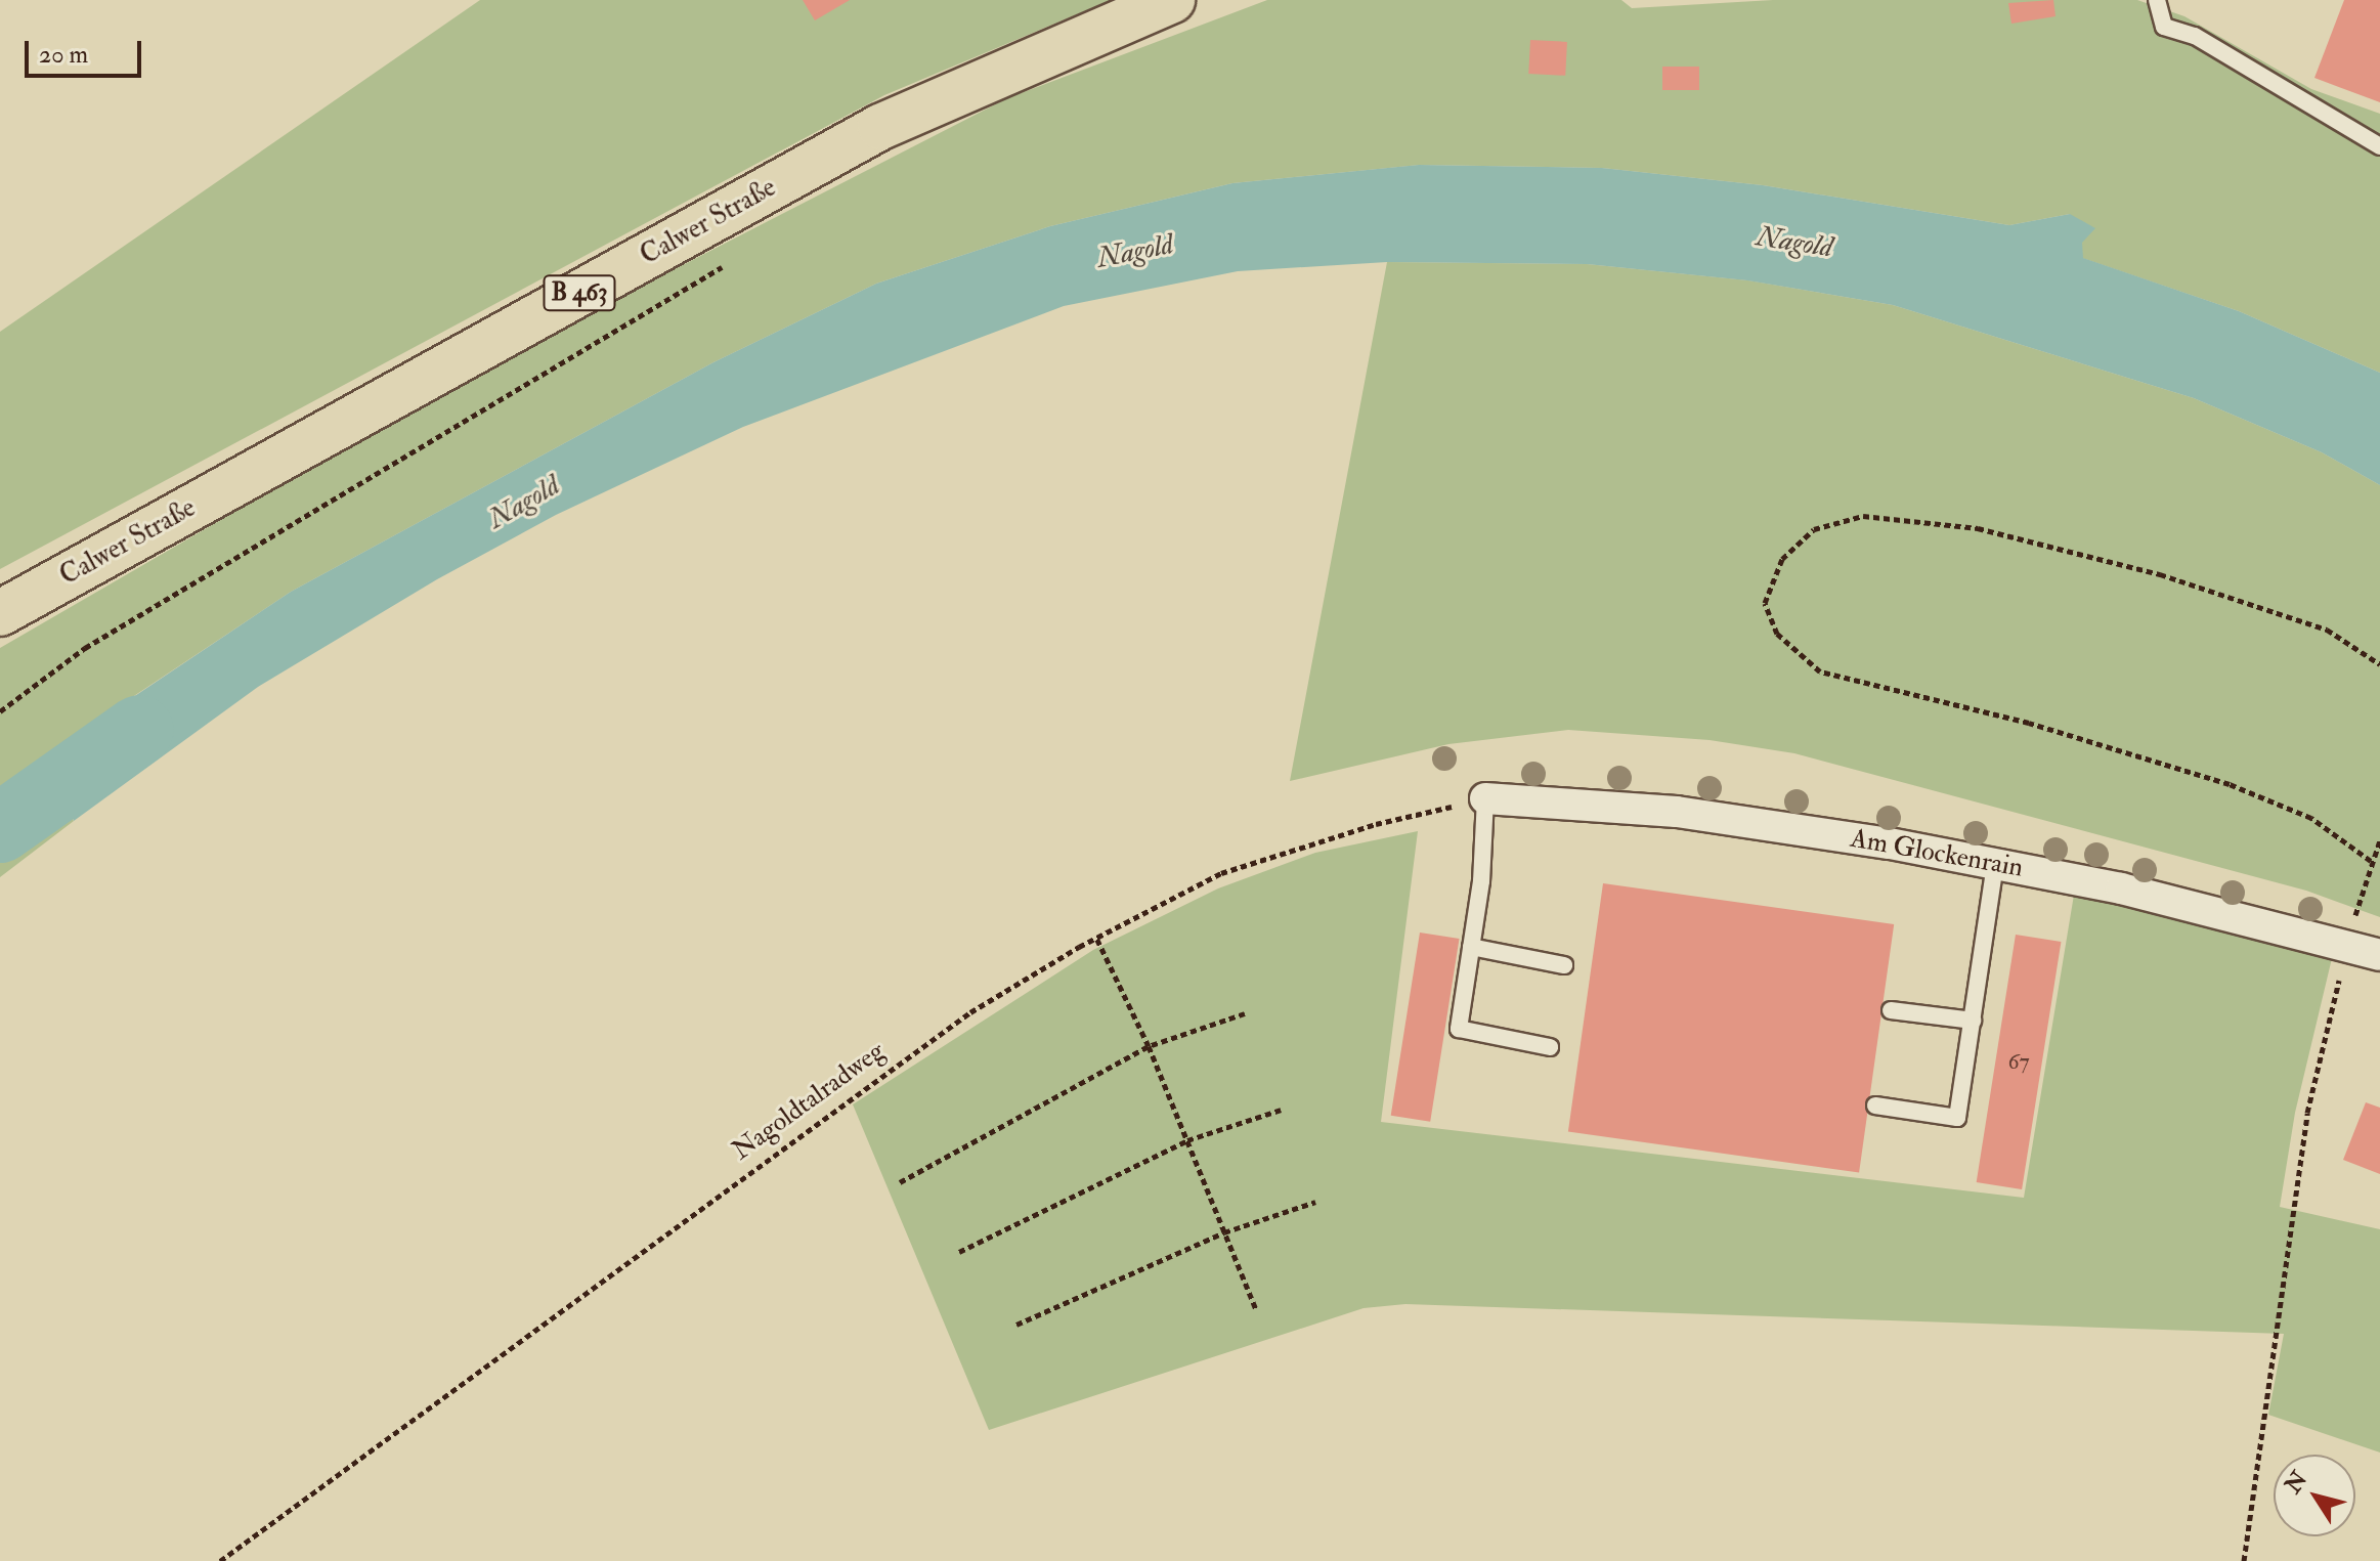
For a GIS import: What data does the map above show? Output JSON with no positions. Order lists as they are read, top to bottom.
{
  "streets": {
    "main road": ["Calwer Straße", "B 463"],
    "street": ["Am Glockenrain"],
    "path": ["Nagoldtalradweg"]
  },
  "crossings": [
    ["Am Glockenrain", "Nagoldtalradweg"]
  ],
  "water": ["Nagold"],
  "house_numbers": ["67"],
  "scale_bar": "20 m",
  "north": "top left"
}
